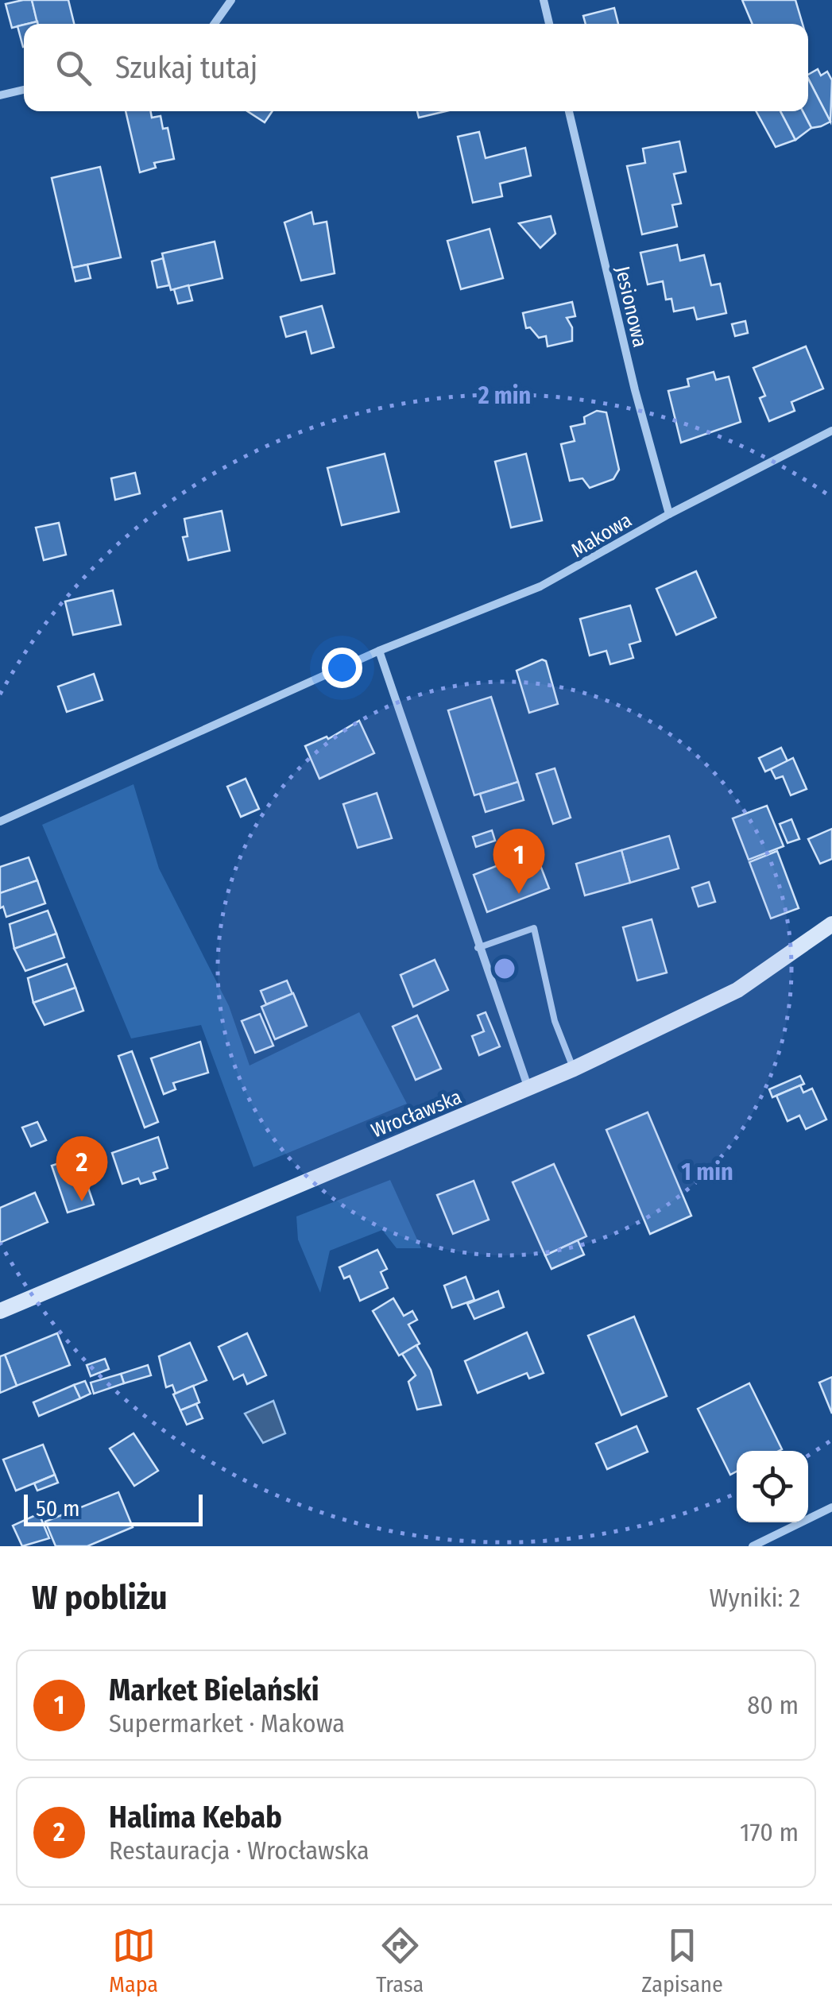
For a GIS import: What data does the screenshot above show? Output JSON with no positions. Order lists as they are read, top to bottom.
{
  "streets": {
    "main road": ["Wrocławska"],
    "street": ["Jesionowa", "Makowa"]
  },
  "crossings": [
    ["Jesionowa", "Makowa"]
  ],
  "scale_bar": "50 m",
  "page": {
    "search": "Szukaj tutaj",
    "pins": ["1", "2"],
    "scale": "50 m",
    "heading": ["W pobliżu", "Wyniki: 2"],
    "list": [
      {
        "mark": "1",
        "name": "Market Bielański",
        "note": "Supermarket · Makowa",
        "value": "80 m"
      },
      {
        "mark": "2",
        "name": "Halima Kebab",
        "note": "Restauracja · Wrocławska",
        "value": "170 m"
      }
    ],
    "nav": ["Mapa", "Trasa", "Zapisane"]
  },
  "rings": ["2 min", "1 min"]
}
